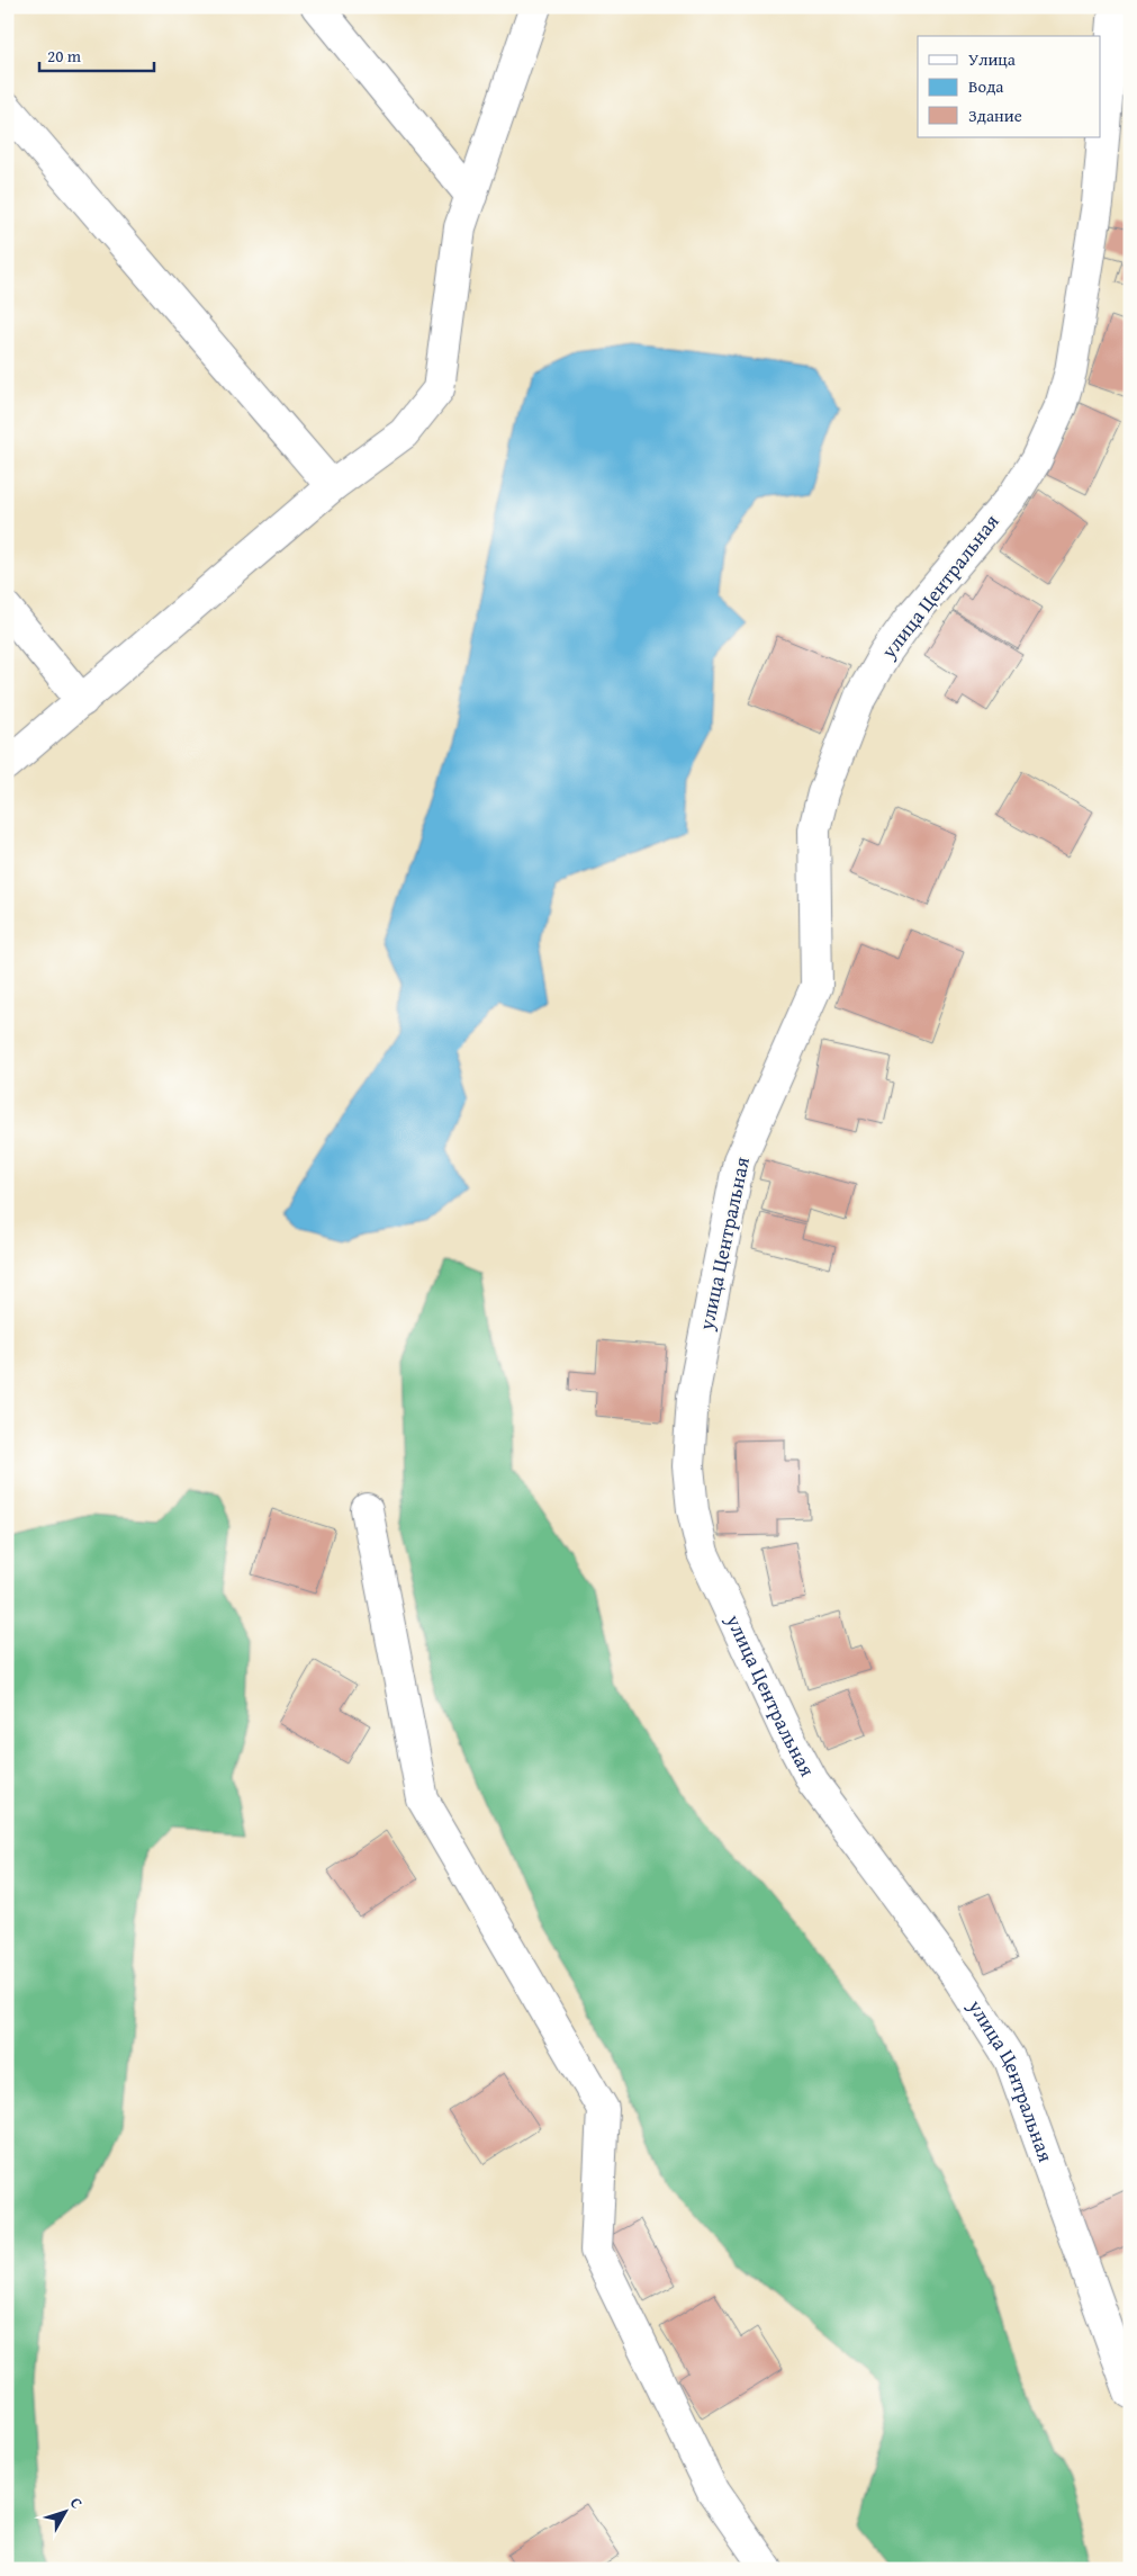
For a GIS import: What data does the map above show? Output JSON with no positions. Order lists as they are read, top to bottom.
{
  "streets": {
    "street": ["улица Центральная"]
  },
  "legend": ["Улица", "Вода", "Здание"],
  "scale_bar": "20 m",
  "north": "top right"
}
